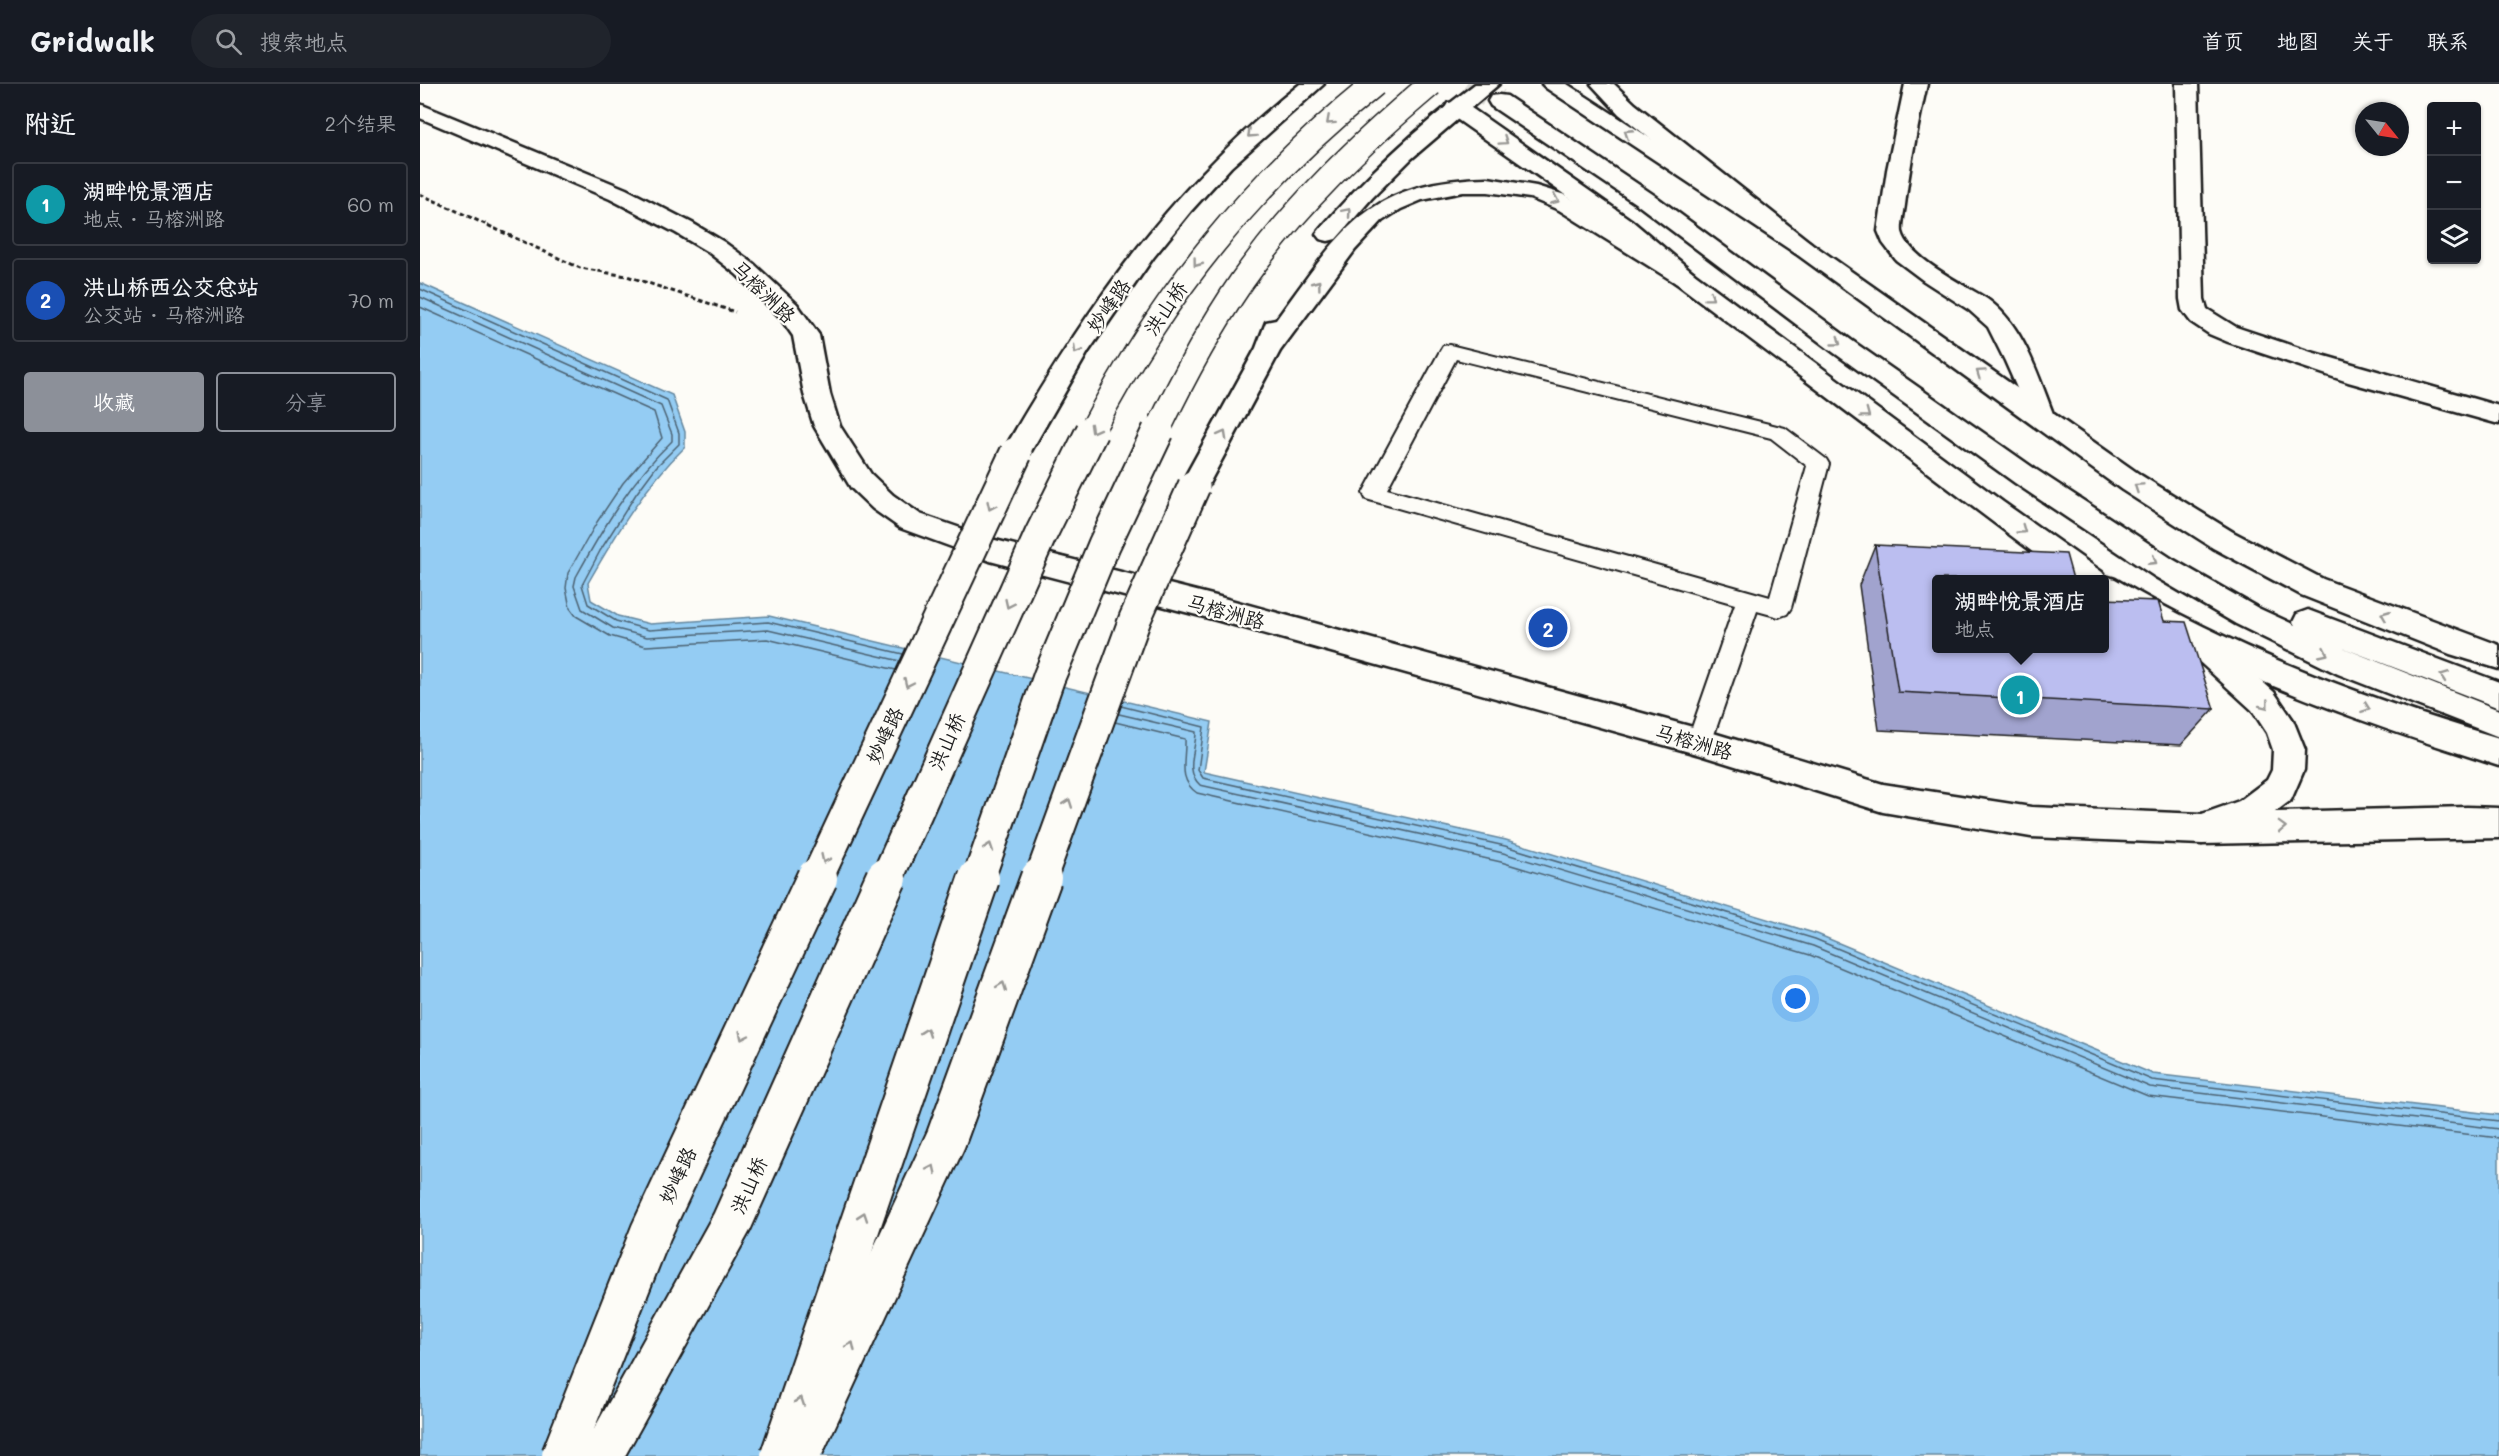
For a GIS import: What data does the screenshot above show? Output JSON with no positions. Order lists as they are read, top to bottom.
{
  "streets": {
    "main road": ["马榕洲路", "妙峰路", "洪山桥"]
  },
  "north": "bottom right",
  "page": {
    "header": "Gridwalk",
    "search": "搜索地点",
    "nav": [
      "首页",
      "地图",
      "关于",
      "联系"
    ],
    "heading": ["附近", "2个结果"],
    "map_buttons": ["+", "−"],
    "list": [
      {
        "mark": "1",
        "name": "湖畔悦景酒店",
        "note": "地点 · 马榕洲路",
        "value": "60 m"
      },
      {
        "mark": "2",
        "name": "洪山桥西公交总站",
        "note": "公交站 · 马榕洲路",
        "value": "70 m"
      }
    ],
    "buttons": ["收藏", "分享"],
    "popup": ["湖畔悦景酒店", "地点"],
    "pins": ["2", "1"]
  }
}
